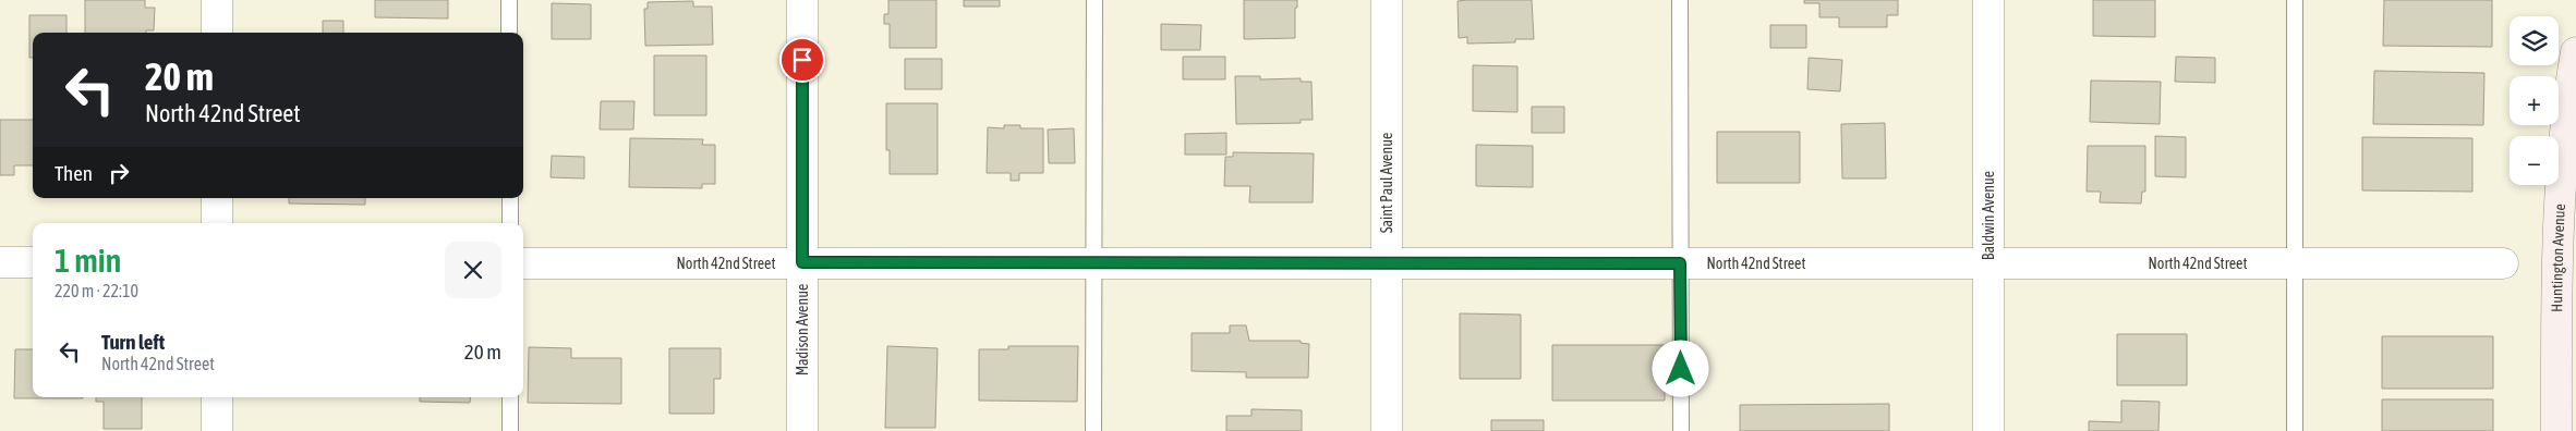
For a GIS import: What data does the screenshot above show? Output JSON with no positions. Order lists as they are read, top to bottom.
{
  "streets": {
    "main road": ["Huntington Avenue"],
    "street": [
      "Saint Paul Avenue",
      "Baldwin Avenue",
      "North 42nd Street",
      "Madison Avenue"
    ]
  },
  "crossings": [
    ["Saint Paul Avenue", "North 42nd Street"],
    ["Baldwin Avenue", "North 42nd Street"],
    ["North 42nd Street", "Madison Avenue"]
  ],
  "page": {
    "map_buttons": ["+", "−"],
    "turn": ["20 m", "North 42nd Street"],
    "then": "Then",
    "heading": ["1 min", "220 m · 22:10"],
    "list": [
      {
        "name": "Turn left",
        "note": "North 42nd Street",
        "value": "20 m"
      }
    ]
  }
}
